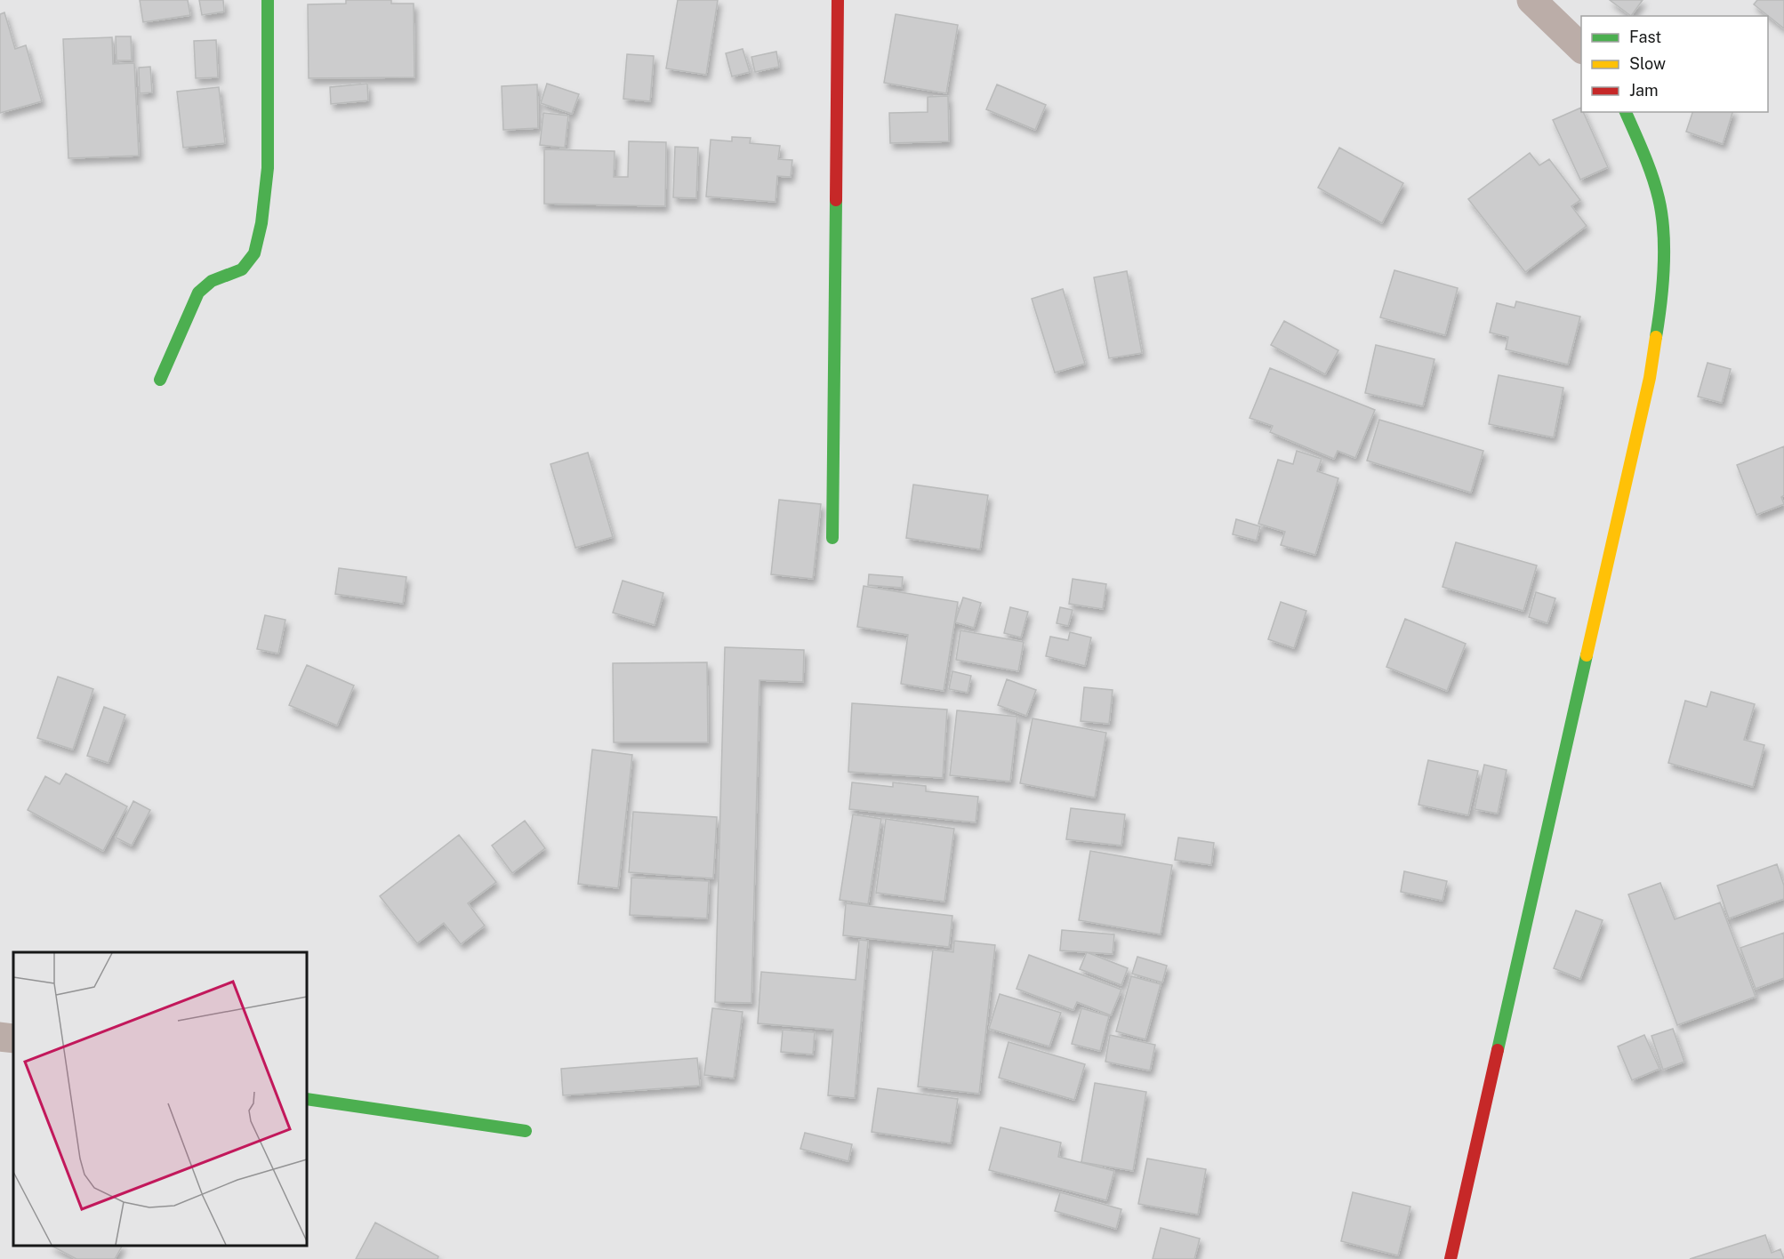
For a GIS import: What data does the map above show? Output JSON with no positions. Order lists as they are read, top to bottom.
{
  "legend": ["Fast", "Slow", "Jam"]
}
